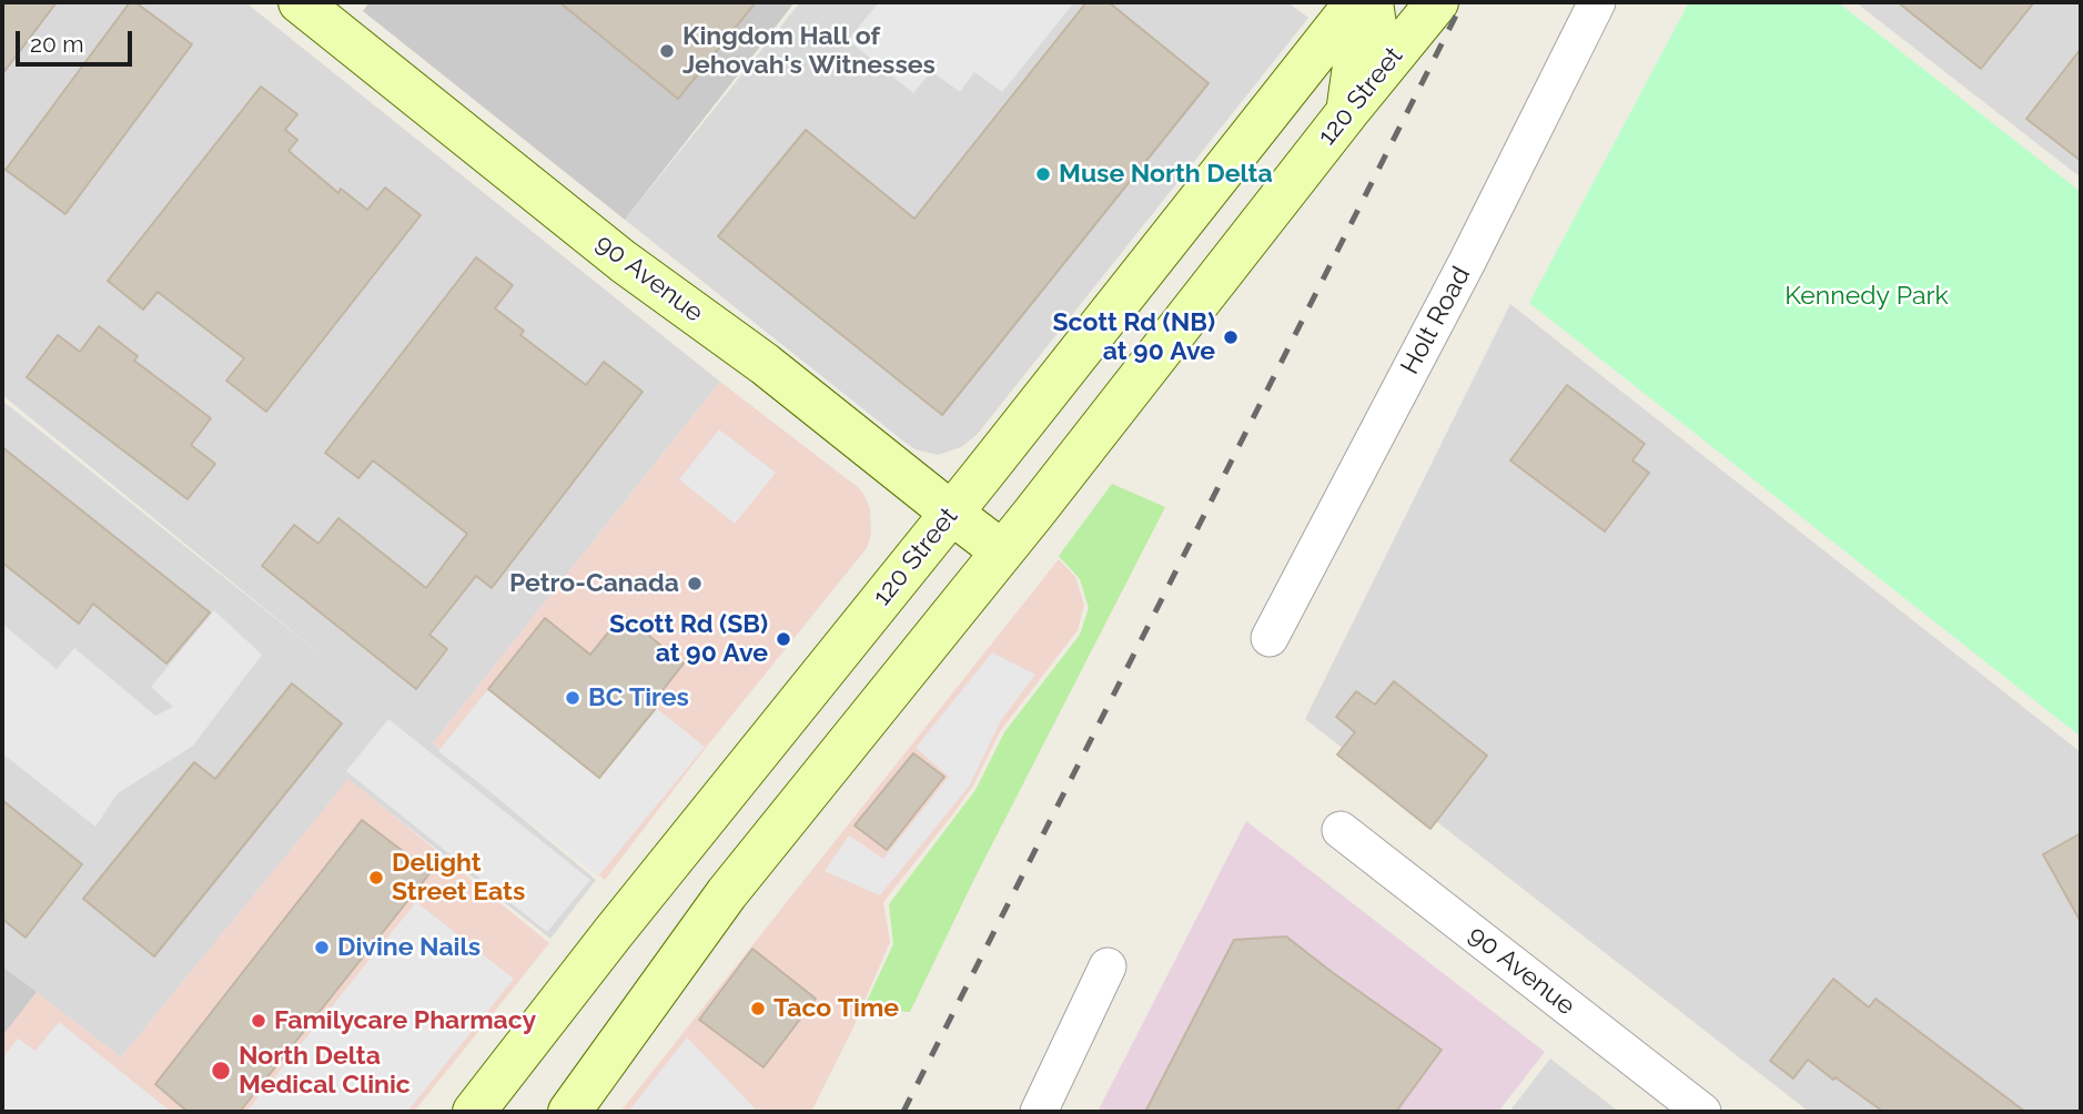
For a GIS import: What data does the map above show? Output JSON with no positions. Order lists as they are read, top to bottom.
{
  "streets": {
    "main road": ["120 Street", "90 Avenue"],
    "street": ["Holt Road"]
  },
  "crossings": [
    ["120 Street", "90 Avenue"]
  ],
  "parks": ["Kennedy Park"],
  "places": [
    "Kingdom Hall of Jehovah's Witnesses",
    "Muse North Delta",
    "Scott Rd (NB) at 90 Ave",
    "Petro-Canada",
    "Scott Rd (SB) at 90 Ave",
    "BC Tires",
    "Delight Street Eats",
    "Divine Nails",
    "Taco Time",
    "Familycare Pharmacy",
    "North Delta Medical Clinic"
  ],
  "scale_bar": "20 m"
}
